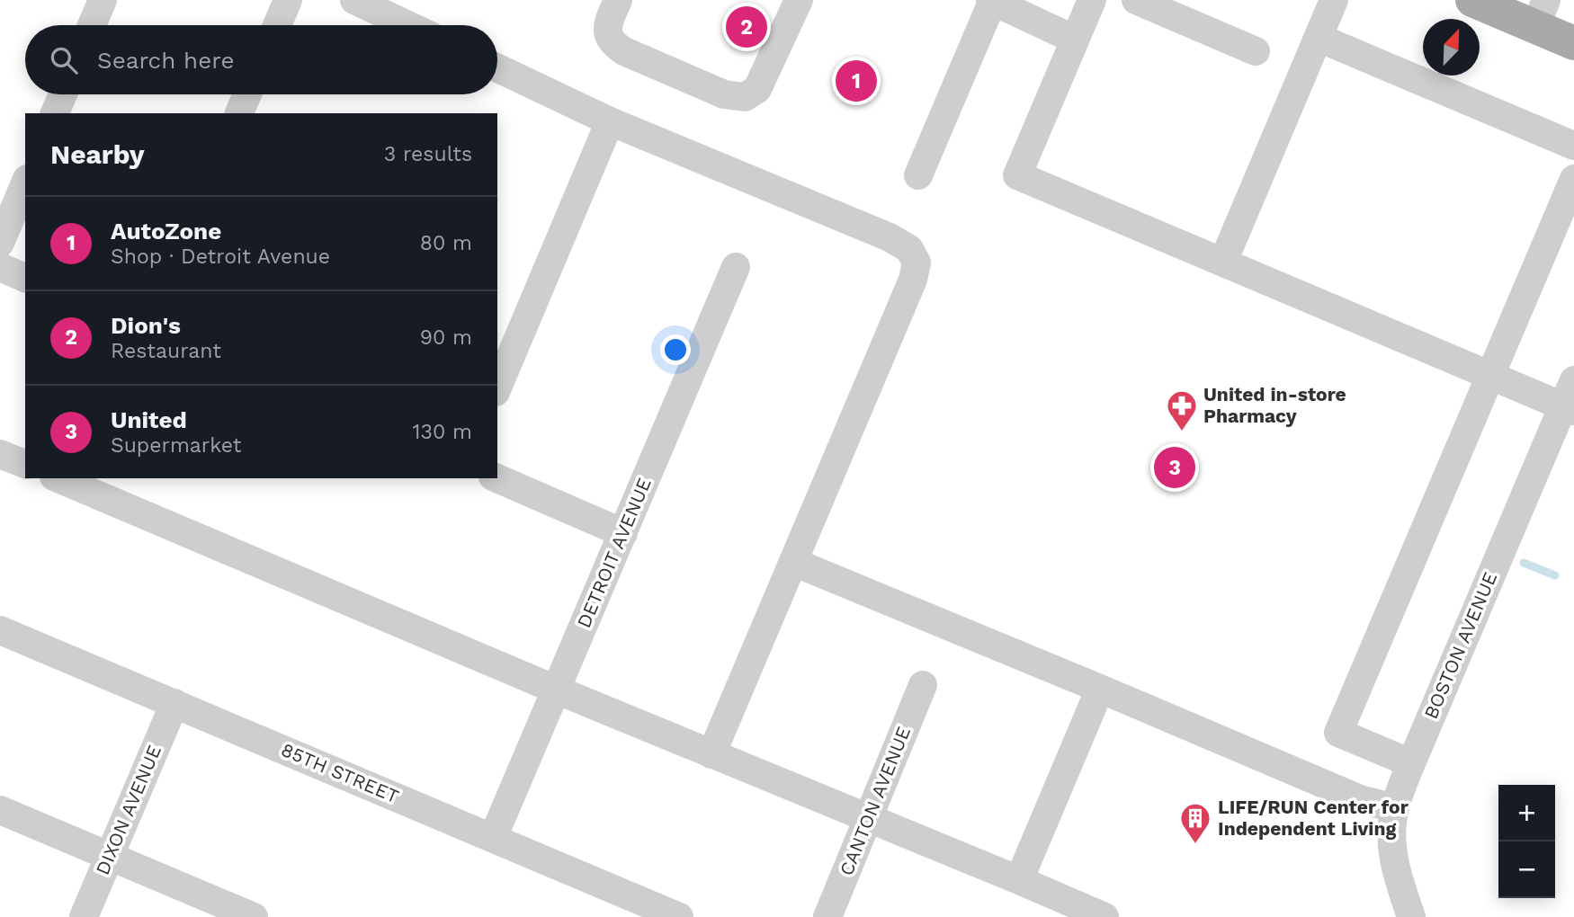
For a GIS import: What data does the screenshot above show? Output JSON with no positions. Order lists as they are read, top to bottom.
{
  "streets": {
    "street": [
      "DETROIT AVENUE",
      "BOSTON AVENUE",
      "85TH STREET",
      "CANTON AVENUE",
      "DIXON AVENUE"
    ]
  },
  "crossings": [
    ["DETROIT AVENUE", "85TH STREET"],
    ["85TH STREET", "DIXON AVENUE"]
  ],
  "places": {
    "pharmacy": ["United in-store Pharmacy"],
    "building": ["LIFE/RUN Center for Independent Living"]
  },
  "north": "top right",
  "page": {
    "pins": ["2", "1", "3"],
    "search": "Search here",
    "heading": ["Nearby", "3 results"],
    "list": [
      {
        "mark": "1",
        "name": "AutoZone",
        "note": "Shop · Detroit Avenue",
        "value": "80 m"
      },
      {
        "mark": "2",
        "name": "Dion's",
        "note": "Restaurant",
        "value": "90 m"
      },
      {
        "mark": "3",
        "name": "United",
        "note": "Supermarket",
        "value": "130 m"
      }
    ],
    "map_buttons": ["+", "−"]
  }
}
